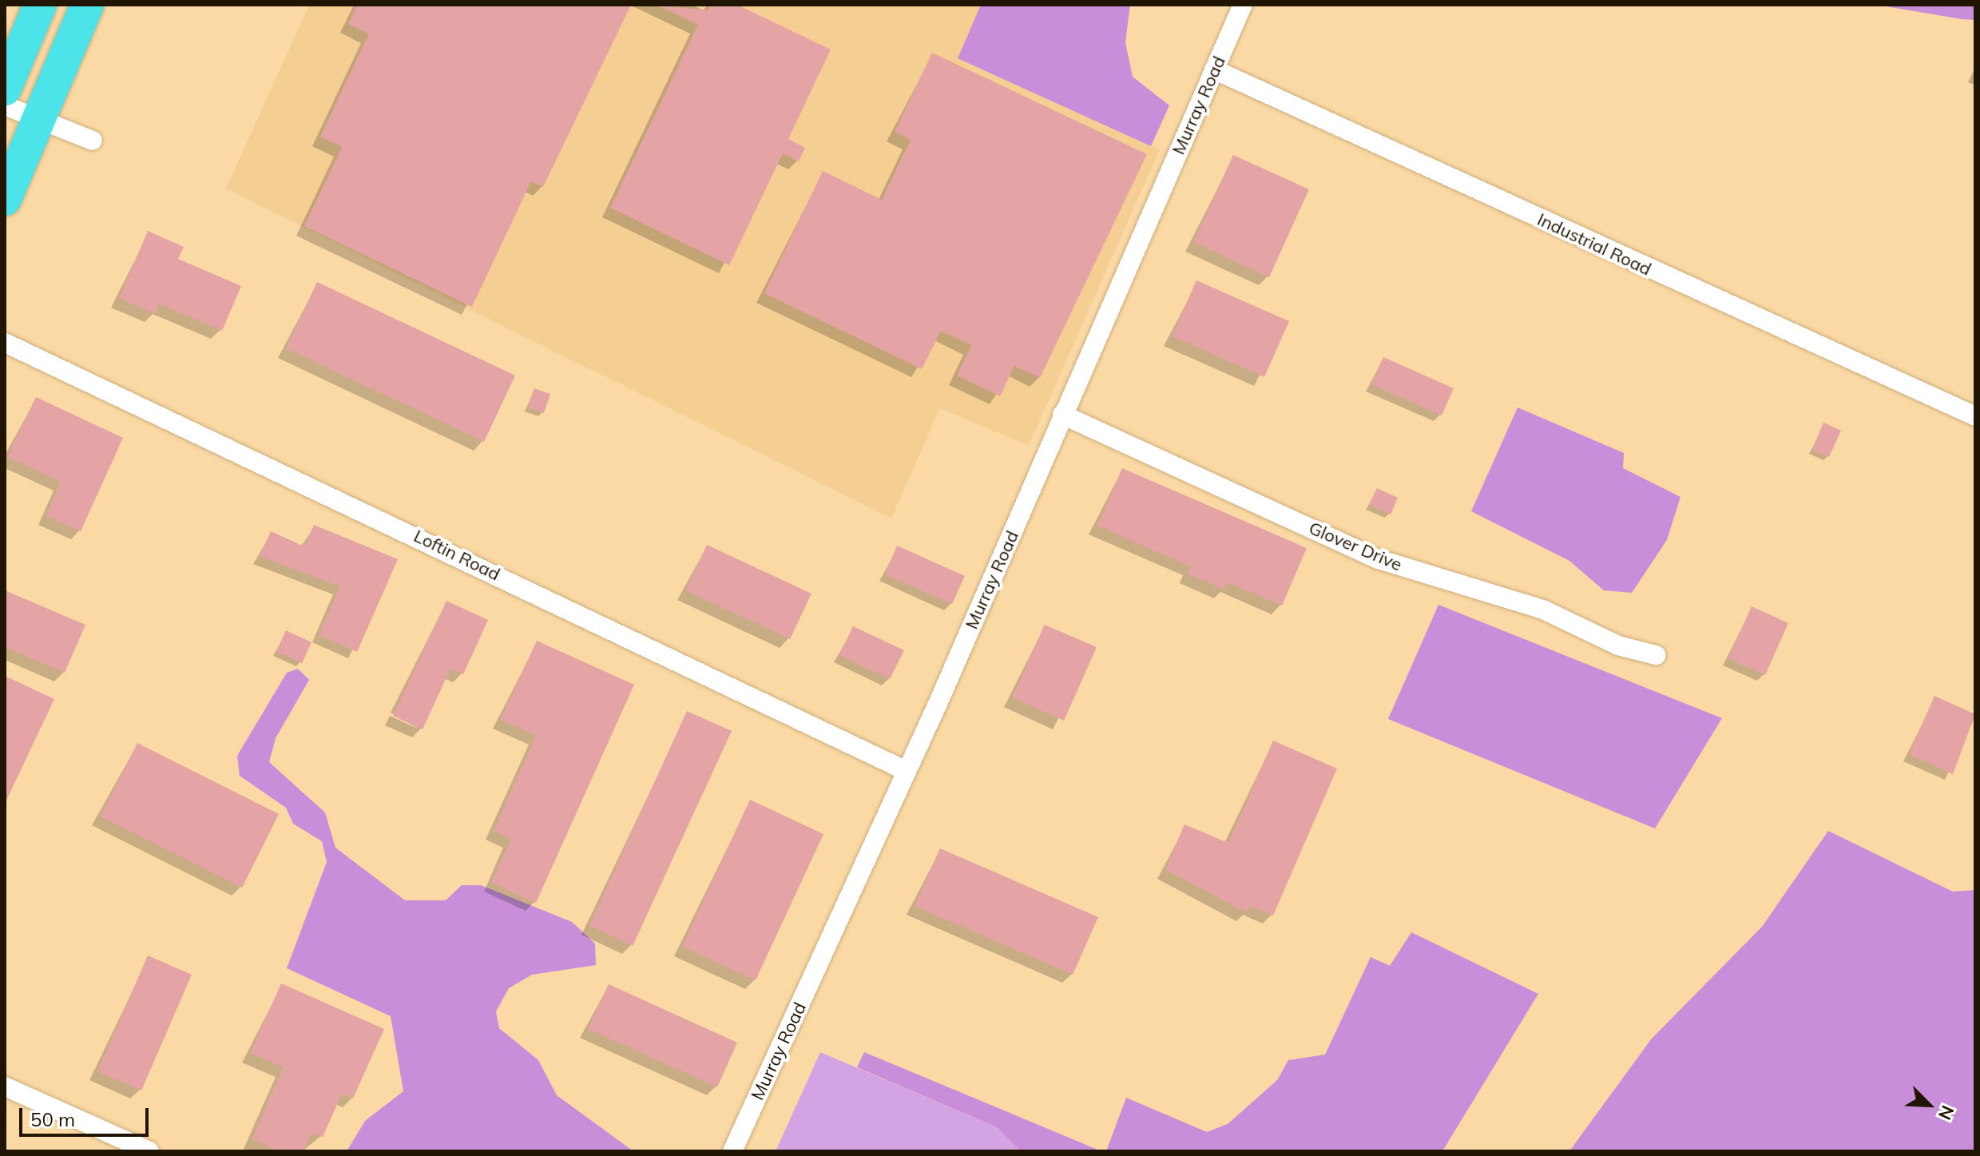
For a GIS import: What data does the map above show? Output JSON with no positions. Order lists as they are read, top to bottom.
{
  "streets": {
    "street": [
      "Murray Road",
      "Industrial Road",
      "Glover Drive",
      "Loftin Road"
    ]
  },
  "crossings": [
    ["Murray Road", "Industrial Road"],
    ["Murray Road", "Glover Drive"],
    ["Murray Road", "Loftin Road"]
  ],
  "scale_bar": "50 m",
  "north": "bottom right"
}
